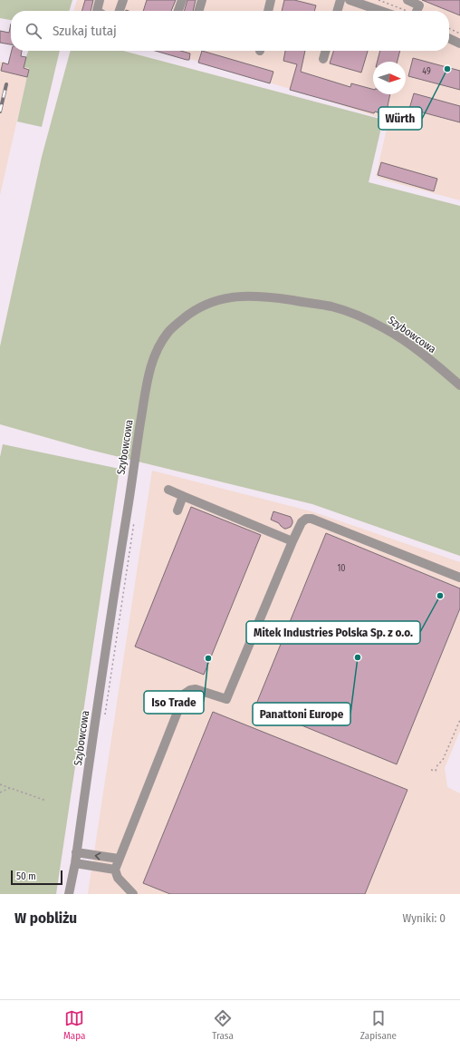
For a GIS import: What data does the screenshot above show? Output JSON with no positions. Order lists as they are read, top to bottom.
{
  "streets": {
    "street": ["Szybowcowa"]
  },
  "places": [
    "Würth",
    "Mitek Industries Polska Sp. z o.o.",
    "Panattoni Europe",
    "Iso Trade"
  ],
  "house_numbers": ["49", "10"],
  "scale_bar": "50 m",
  "north": "right",
  "page": {
    "search": "Szukaj tutaj",
    "scale": "50 m",
    "heading": ["W pobliżu", "Wyniki: 0"],
    "nav": ["Mapa", "Trasa", "Zapisane"]
  }
}
